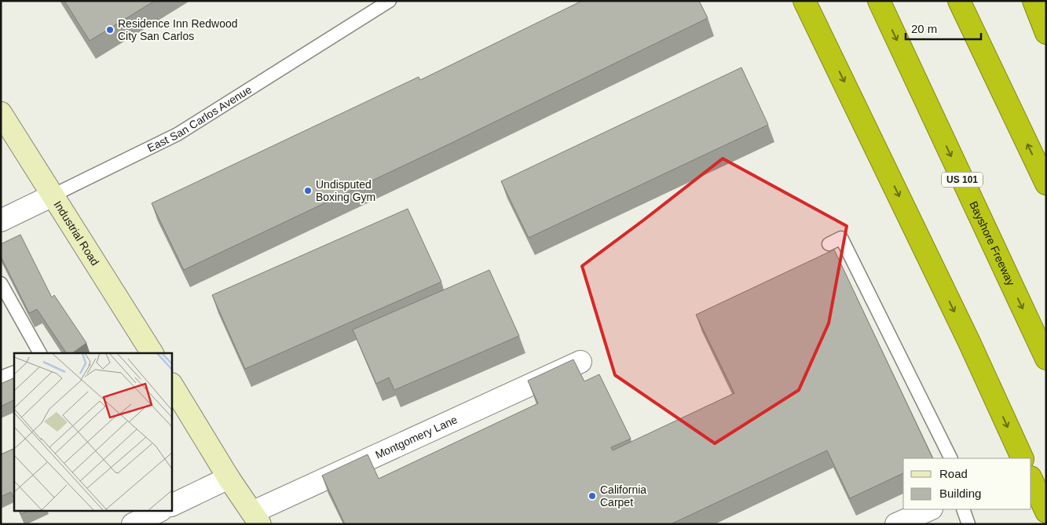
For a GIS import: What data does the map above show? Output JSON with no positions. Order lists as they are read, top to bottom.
{
  "streets": {
    "highway": ["US 101", "Bayshore Freeway"],
    "main road": ["Industrial Road"],
    "street": ["East San Carlos Avenue", "Montgomery Lane"]
  },
  "crossings": [
    ["East San Carlos Avenue", "Industrial Road"]
  ],
  "places": ["Residence Inn Redwood City San Carlos", "Undisputed Boxing Gym", "California Carpet"],
  "legend": ["Road", "Building"],
  "scale_bar": "20 m"
}
